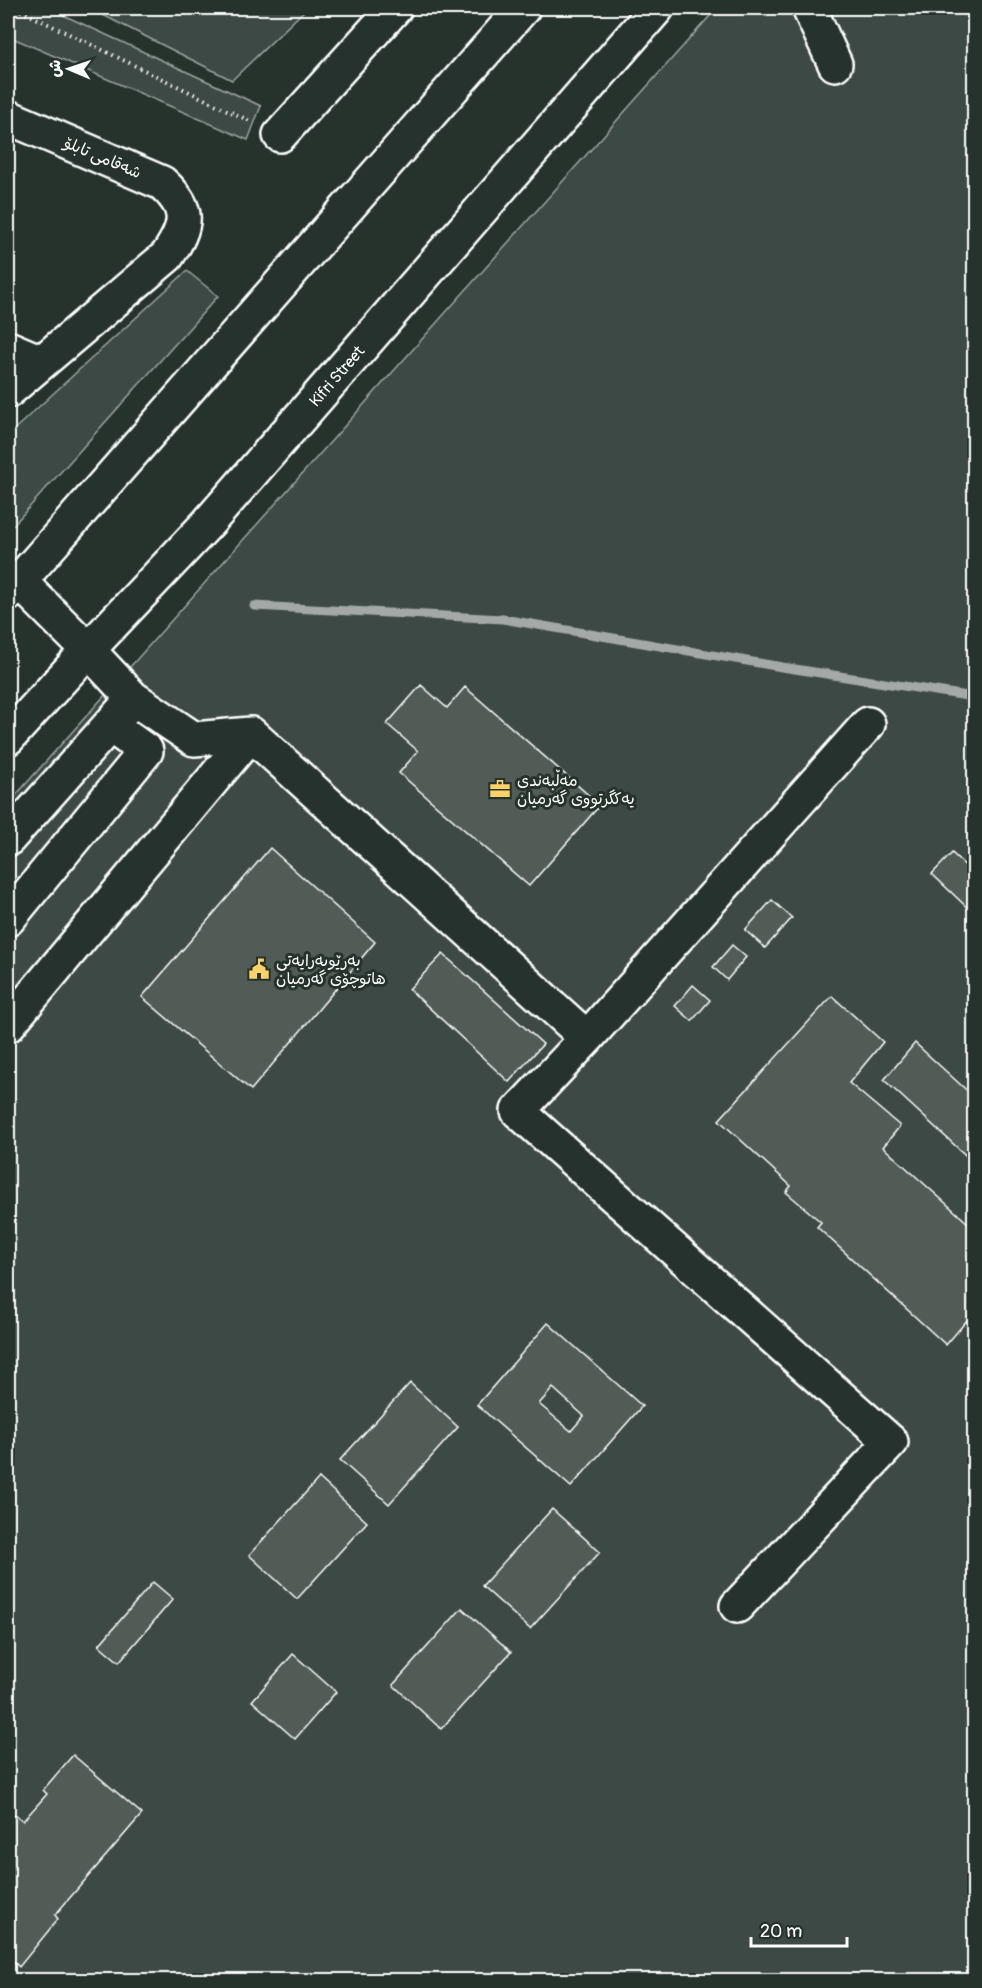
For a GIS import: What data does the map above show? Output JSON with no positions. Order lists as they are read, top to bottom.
{
  "streets": {
    "main road": ["شەقامی تابلۆ", "Kifri Street"]
  },
  "places": {
    "office": ["مەڵبەندی یەکگرتووی گەرمیان"],
    "public building": ["بەڕێوبەرایەتی هاتوچۆی گەرمیان"]
  },
  "scale_bar": "20 m",
  "north": "left"
}
